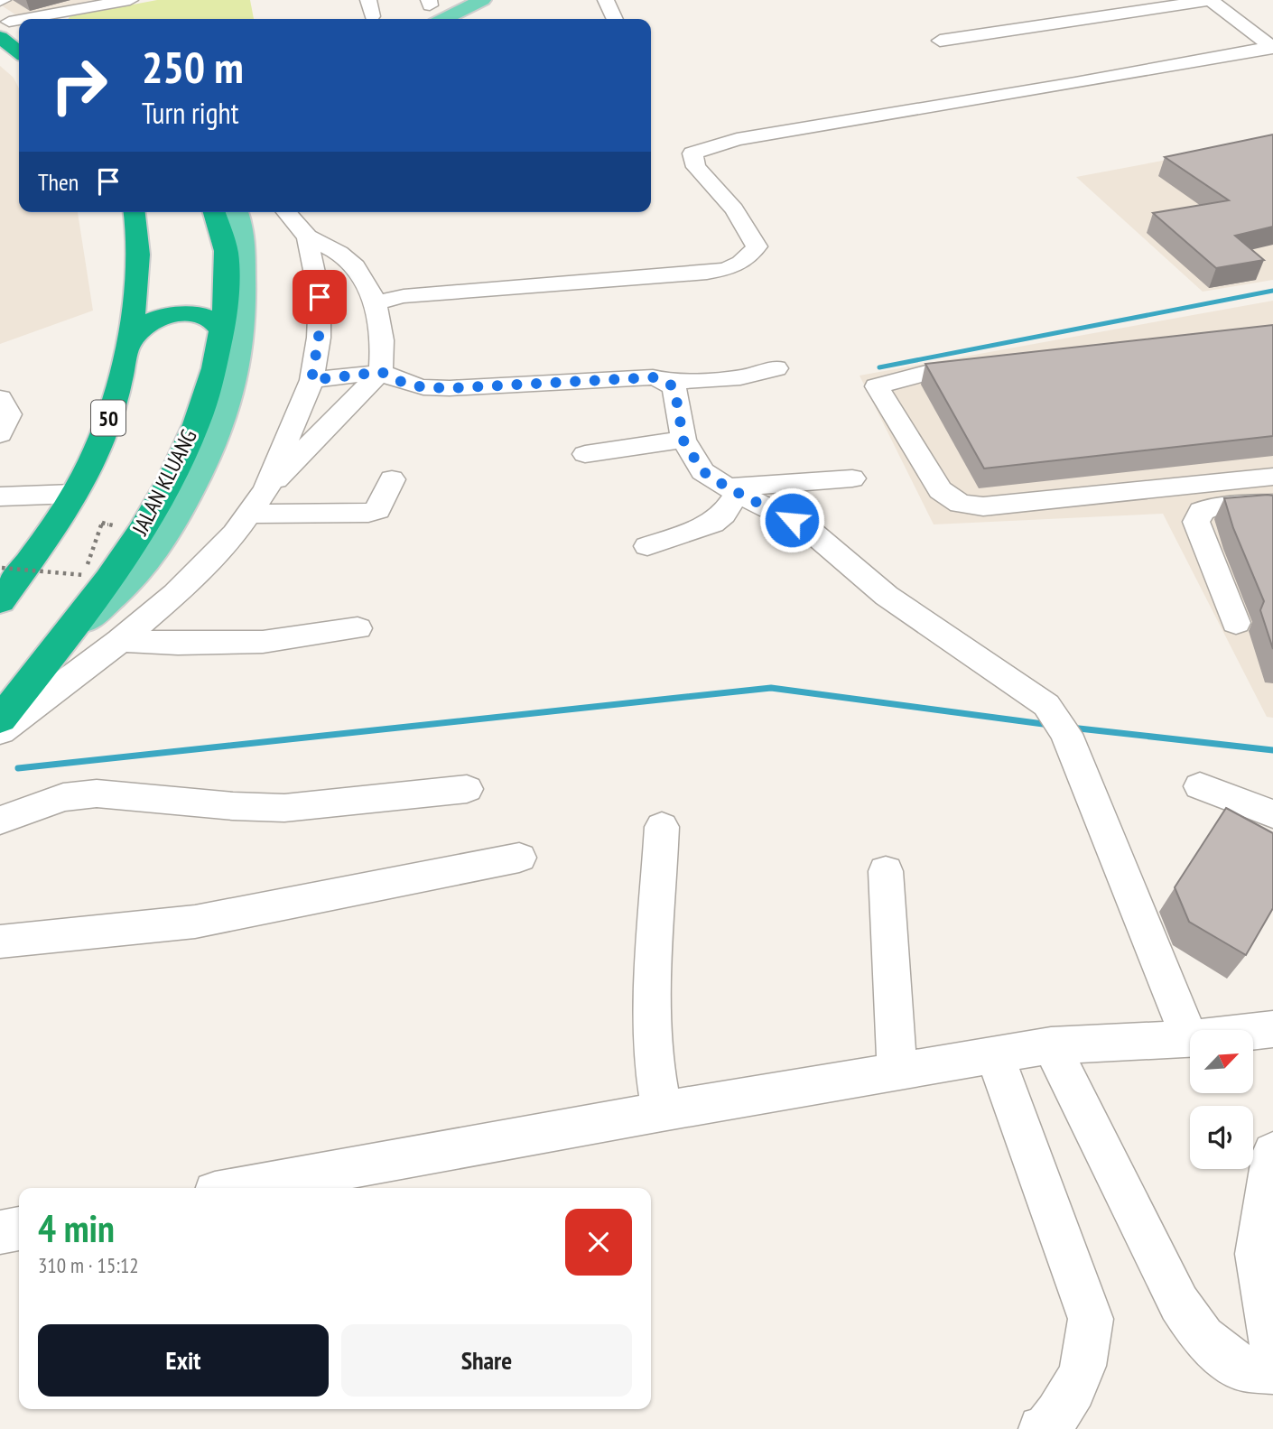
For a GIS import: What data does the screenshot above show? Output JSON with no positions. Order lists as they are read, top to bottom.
{
  "streets": {
    "highway": ["50", "JALAN KLUANG"]
  },
  "north": "top right",
  "page": {
    "turn": ["250 m", "Turn right"],
    "then": "Then",
    "heading": ["4 min", "310 m · 15:12"],
    "buttons": ["Exit", "Share"]
  }
}
